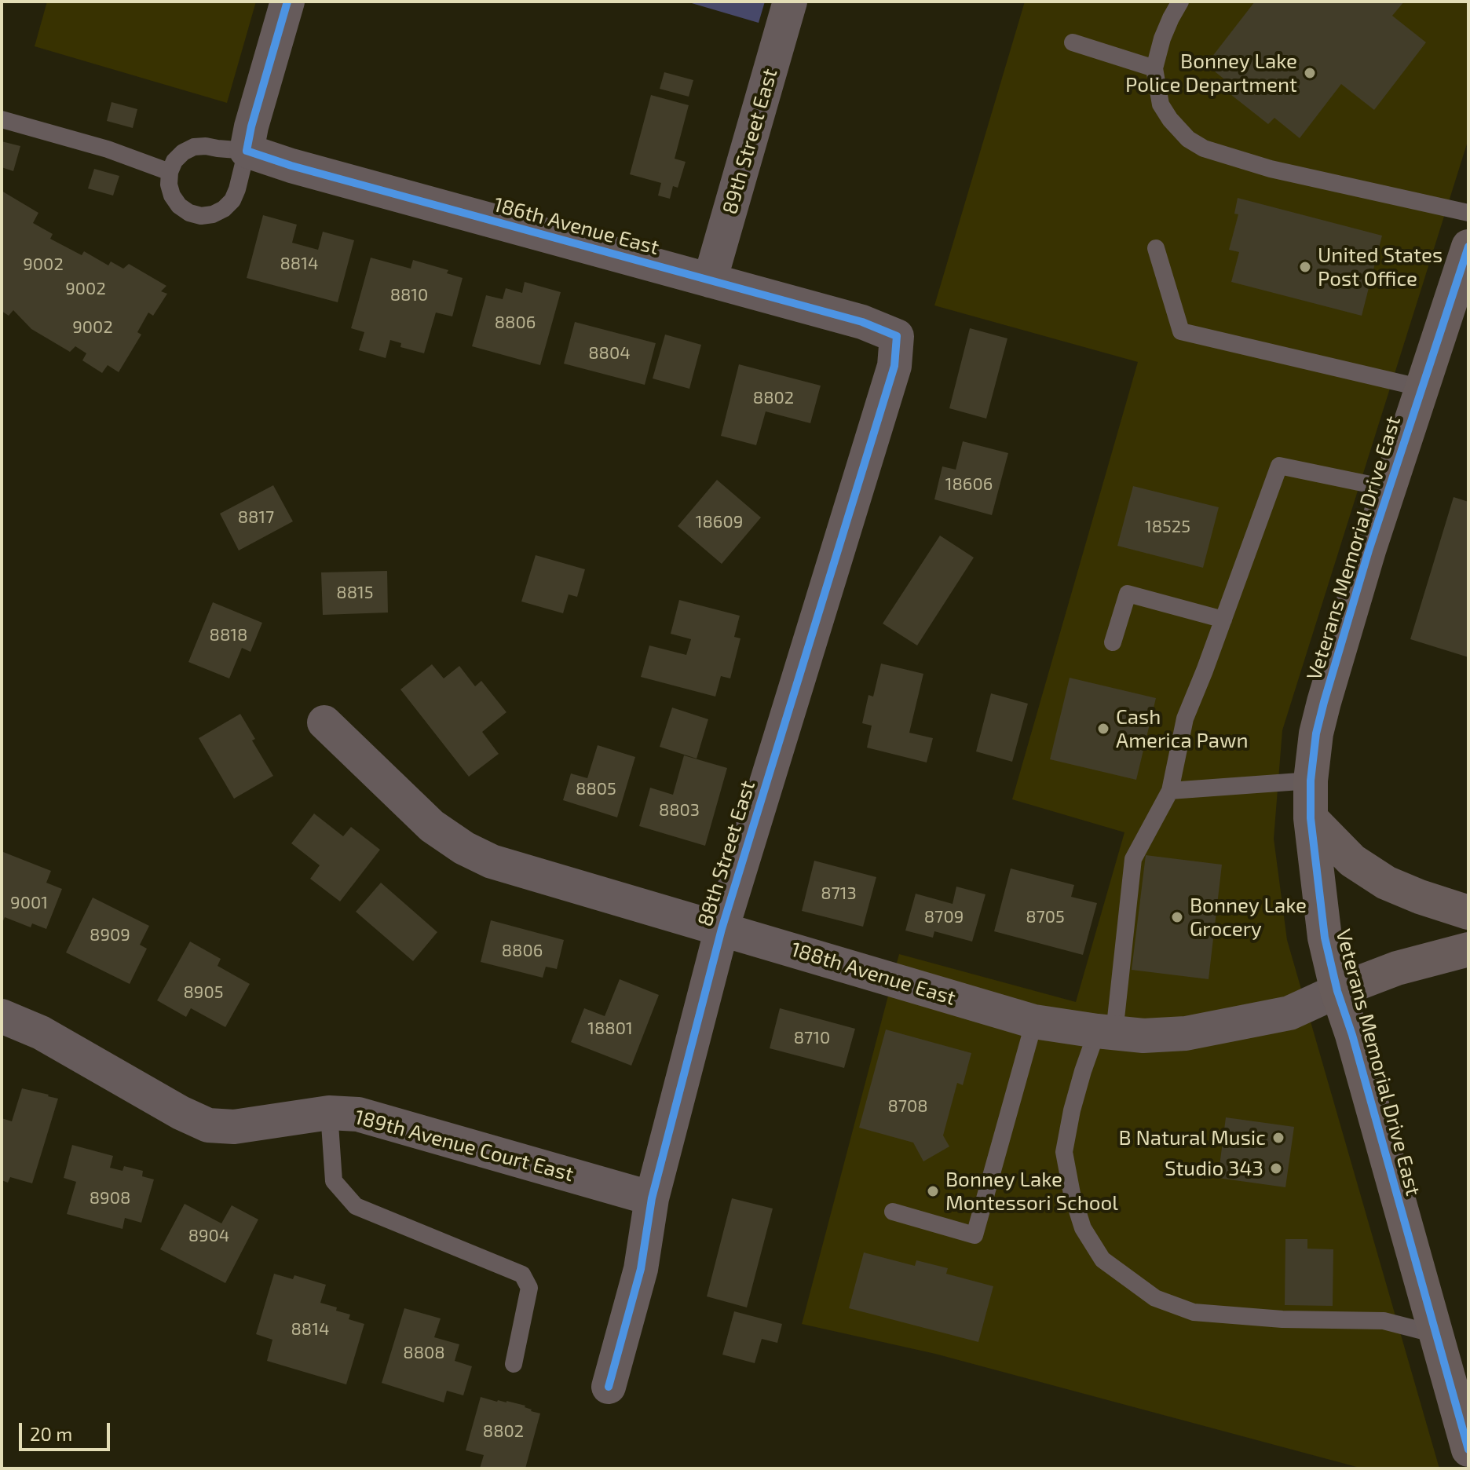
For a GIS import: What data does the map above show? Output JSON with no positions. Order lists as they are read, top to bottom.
{
  "streets": {
    "street": [
      "89th Street East",
      "186th Avenue East",
      "Veterans Memorial Drive East",
      "88th Street East",
      "188th Avenue East",
      "189th Avenue Court East"
    ]
  },
  "crossings": [
    ["89th Street East", "186th Avenue East"],
    ["186th Avenue East", "88th Street East"],
    ["Veterans Memorial Drive East", "188th Avenue East"],
    ["88th Street East", "188th Avenue East"],
    ["88th Street East", "189th Avenue Court East"]
  ],
  "places": [
    "Bonney Lake Police Department",
    "United States Post Office",
    "Cash America Pawn",
    "Bonney Lake Grocery",
    "B Natural Music",
    "Studio 343",
    "Bonney Lake Montessori School"
  ],
  "house_numbers": [
    "8814",
    "9002",
    "9002",
    "8810",
    "8806",
    "9002",
    "8804",
    "8802",
    "18606",
    "8817",
    "18609",
    "18525",
    "8815",
    "8818",
    "8805",
    "8803",
    "8713",
    "9001",
    "8709",
    "8705",
    "8909",
    "8806",
    "8905",
    "18801",
    "8710",
    "8708",
    "8908",
    "8904",
    "8814",
    "8808",
    "8802"
  ],
  "scale_bar": "20 m"
}
